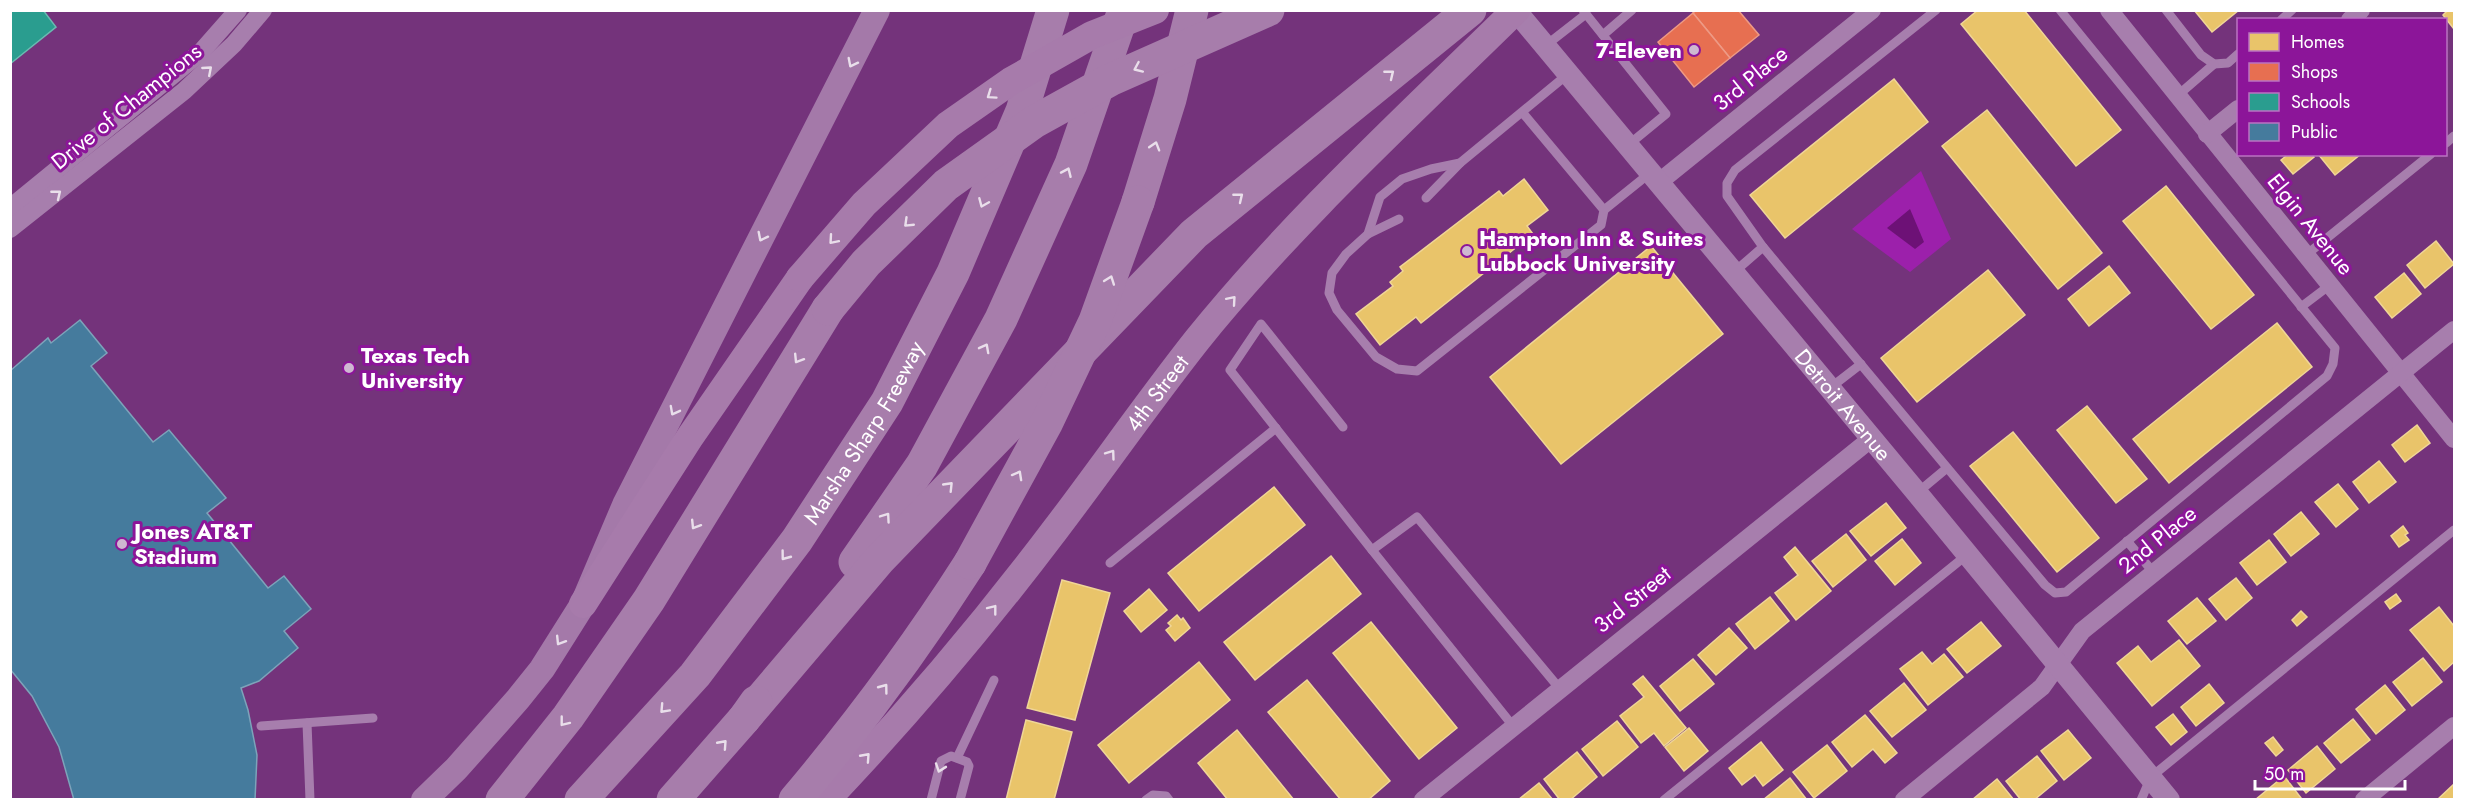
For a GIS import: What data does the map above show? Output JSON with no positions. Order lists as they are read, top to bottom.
{
  "streets": {
    "highway": ["Marsha Sharp Freeway"],
    "main road": ["4th Street"],
    "street": [
      "3rd Place",
      "Drive of Champions",
      "Elgin Avenue",
      "Detroit Avenue",
      "2nd Place",
      "3rd Street"
    ]
  },
  "crossings": [
    ["3rd Place", "Detroit Avenue"],
    ["Elgin Avenue", "2nd Place"],
    ["4th Street", "Detroit Avenue"],
    ["Detroit Avenue", "2nd Place"],
    ["Detroit Avenue", "3rd Street"]
  ],
  "one_way": ["4th Street"],
  "places": [
    "7-Eleven",
    "Hampton Inn & Suites Lubbock University",
    "Texas Tech University",
    "Jones AT&T Stadium"
  ],
  "legend": [
    "Homes",
    "Shops",
    "Schools",
    "Public"
  ],
  "scale_bar": "50 m"
}
